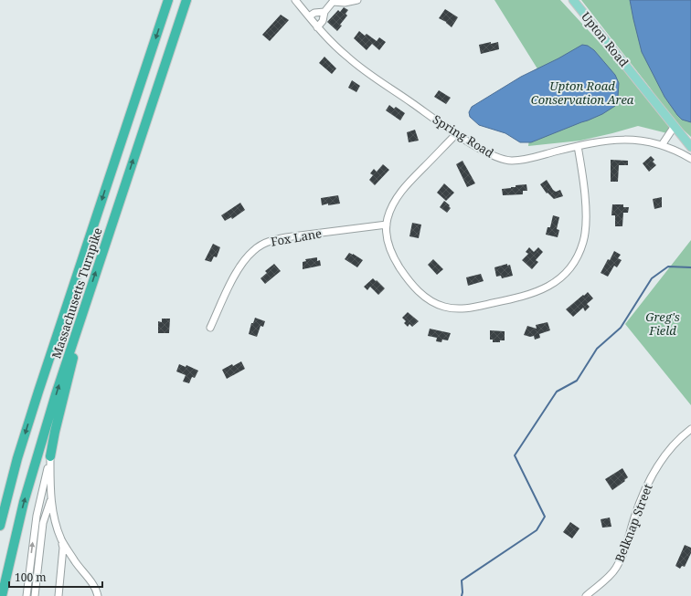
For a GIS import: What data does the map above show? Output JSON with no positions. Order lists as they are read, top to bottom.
{
  "streets": {
    "highway": ["Massachusetts Turnpike"],
    "main road": ["Upton Road"],
    "street": ["Spring Road", "Fox Lane", "Belknap Street"]
  },
  "parks": ["Upton Road Conservation Area", "Greg's Field"],
  "scale_bar": "100 m"
}
